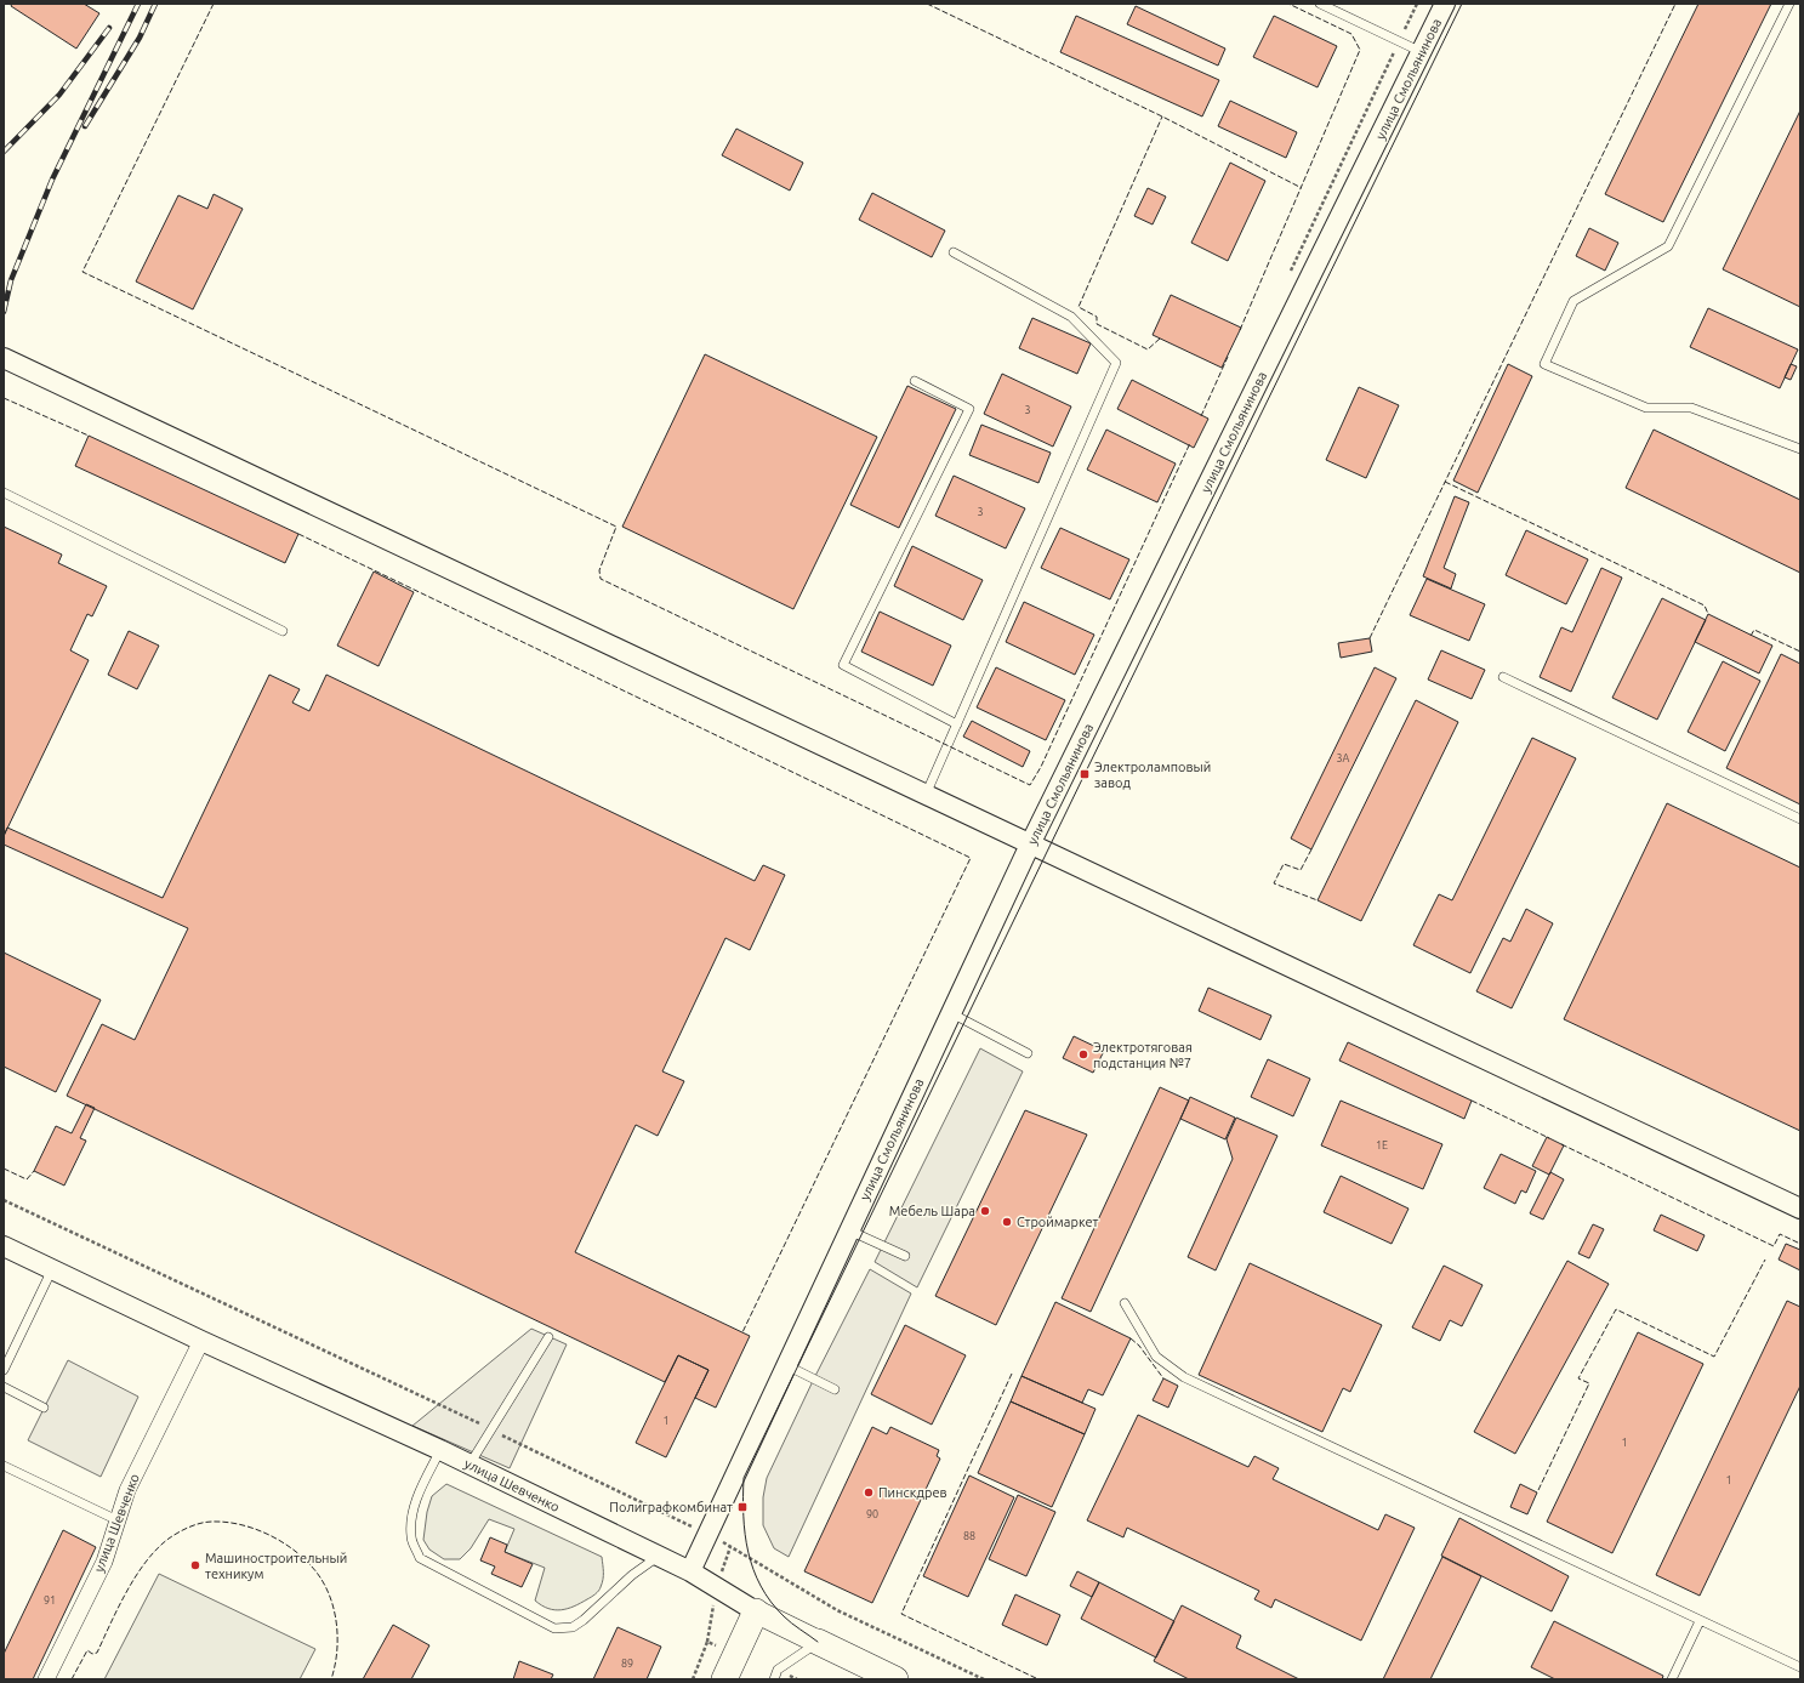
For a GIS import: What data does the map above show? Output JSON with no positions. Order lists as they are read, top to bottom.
{
  "streets": {
    "main road": ["улица Шевченко"],
    "street": ["улица Смольянинова"]
  },
  "crossings": [
    ["улица Смольянинова", "улица Шевченко"]
  ],
  "places": {
    "transit": ["Электроламповый завод", "Полиграфкомбинат"],
    "other": [
      "Электротяговая подстанция №7",
      "Мебель Шара",
      "Строймаркет",
      "Пинскдрев",
      "Машиностроительный техникум"
    ]
  },
  "house_numbers": [
    "3",
    "3",
    "3А",
    "1Е",
    "1",
    "1",
    "1",
    "90",
    "88",
    "91",
    "89"
  ]
}
